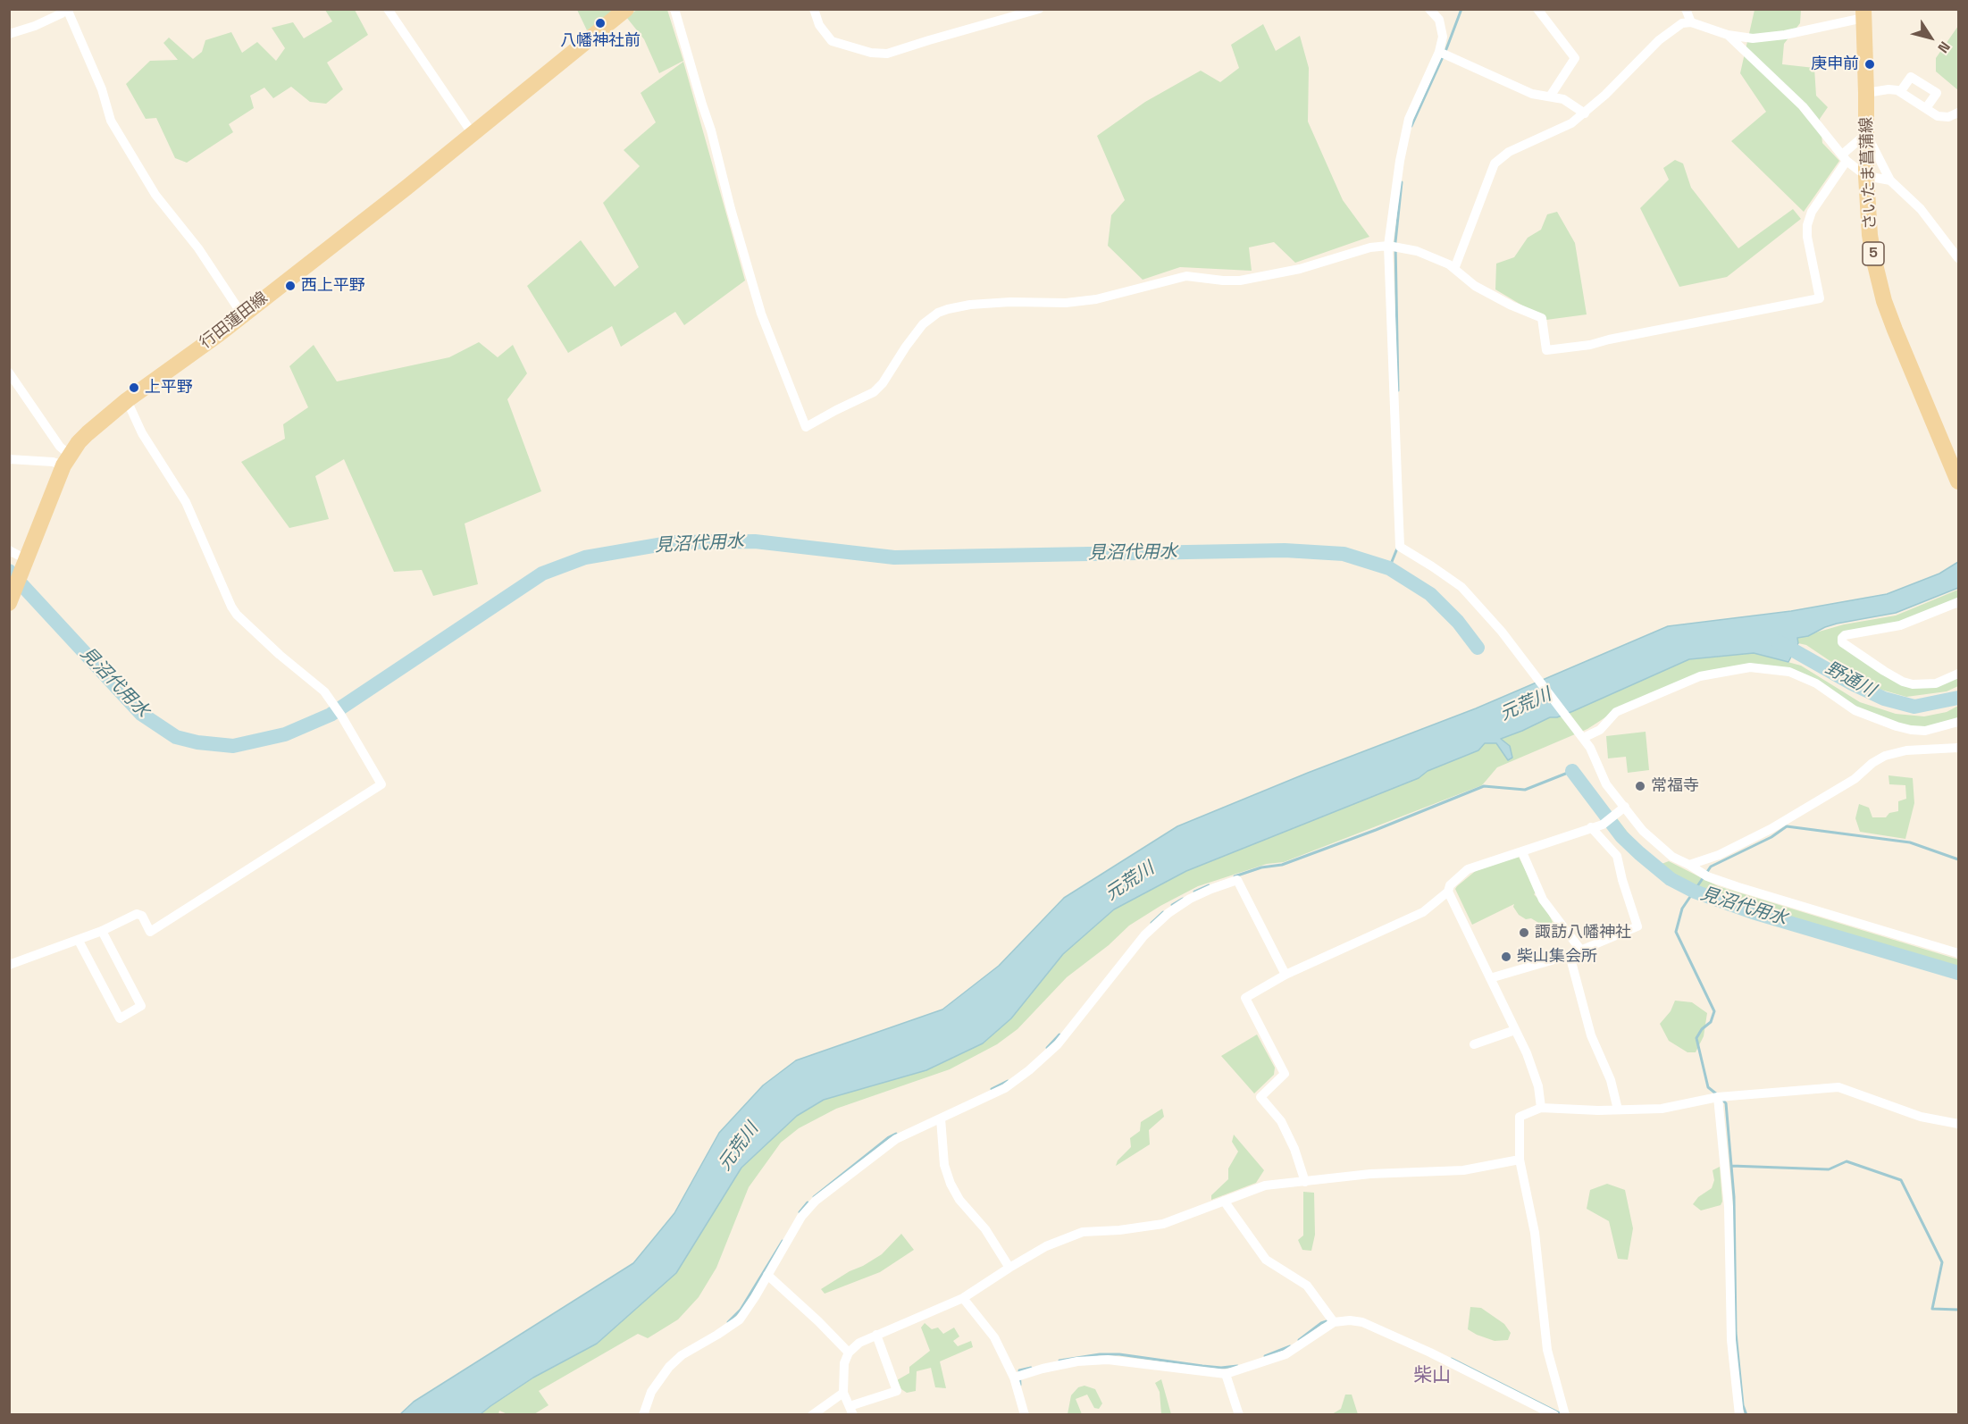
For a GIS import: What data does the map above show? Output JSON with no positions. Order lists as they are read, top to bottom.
{
  "streets": {
    "main road": ["さいたま菖蒲線", "5", "行田蓮田線"]
  },
  "districts": ["柴山"],
  "water": ["見沼代用水", "野通川", "元荒川"],
  "places": [
    "八幡神社前",
    "庚申前",
    "西上平野",
    "上平野",
    "常福寺",
    "諏訪八幡神社",
    "柴山集会所"
  ],
  "north": "bottom right"
}
